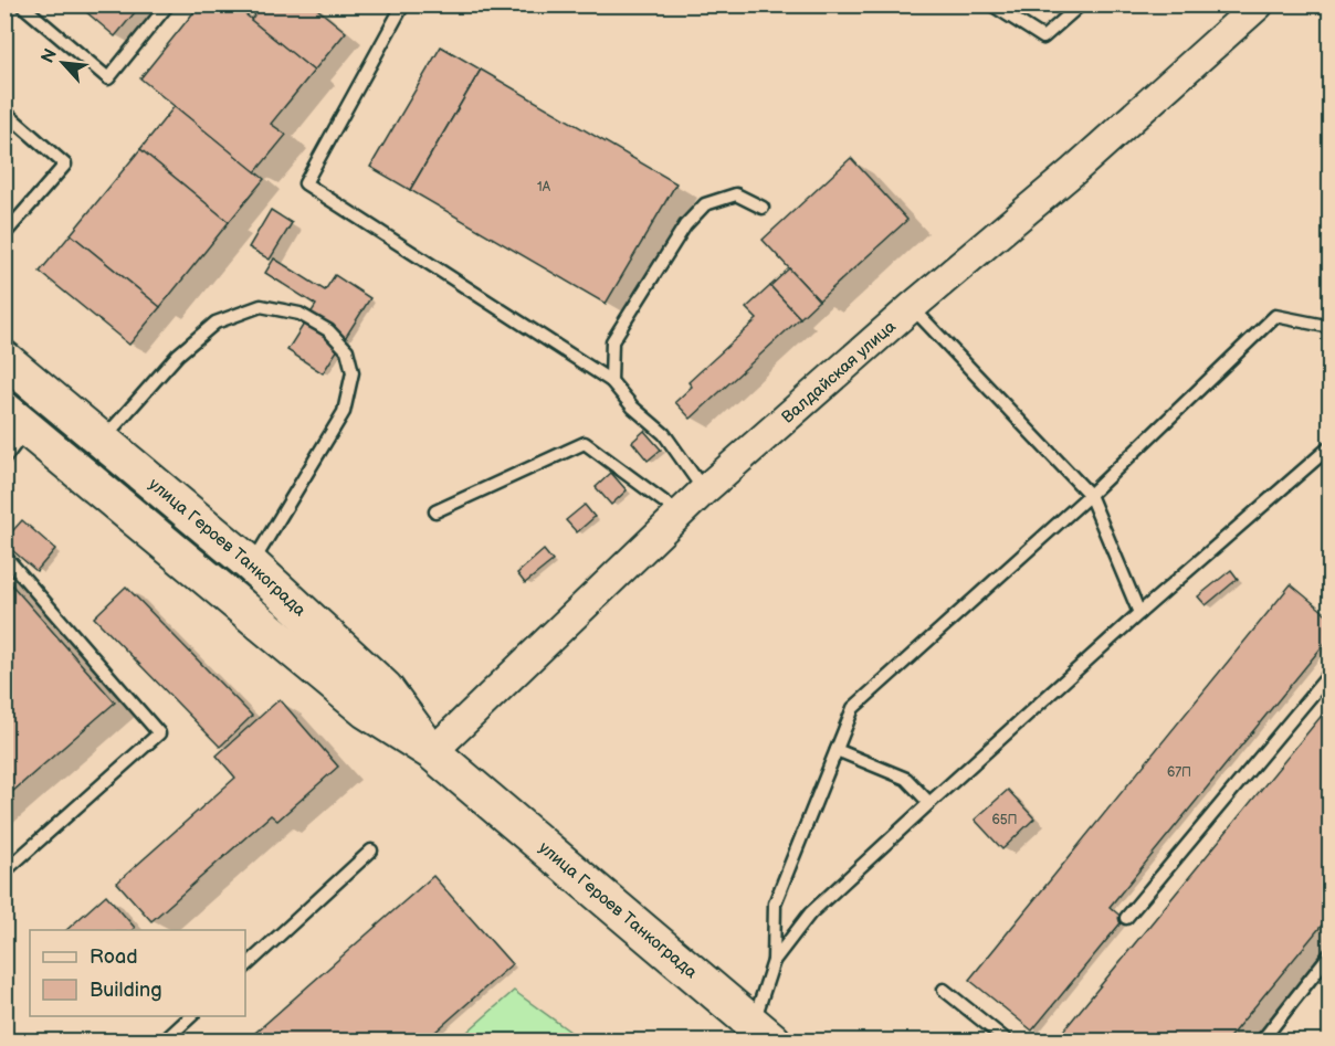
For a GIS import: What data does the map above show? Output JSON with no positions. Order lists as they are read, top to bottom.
{
  "streets": {
    "main road": ["улица Героев Танкограда"],
    "street": ["Валдайская улица"]
  },
  "crossings": [
    ["Валдайская улица", "улица Героев Танкограда"]
  ],
  "house_numbers": ["1А", "67П", "65П"],
  "legend": ["Road", "Building"],
  "north": "top left"
}
